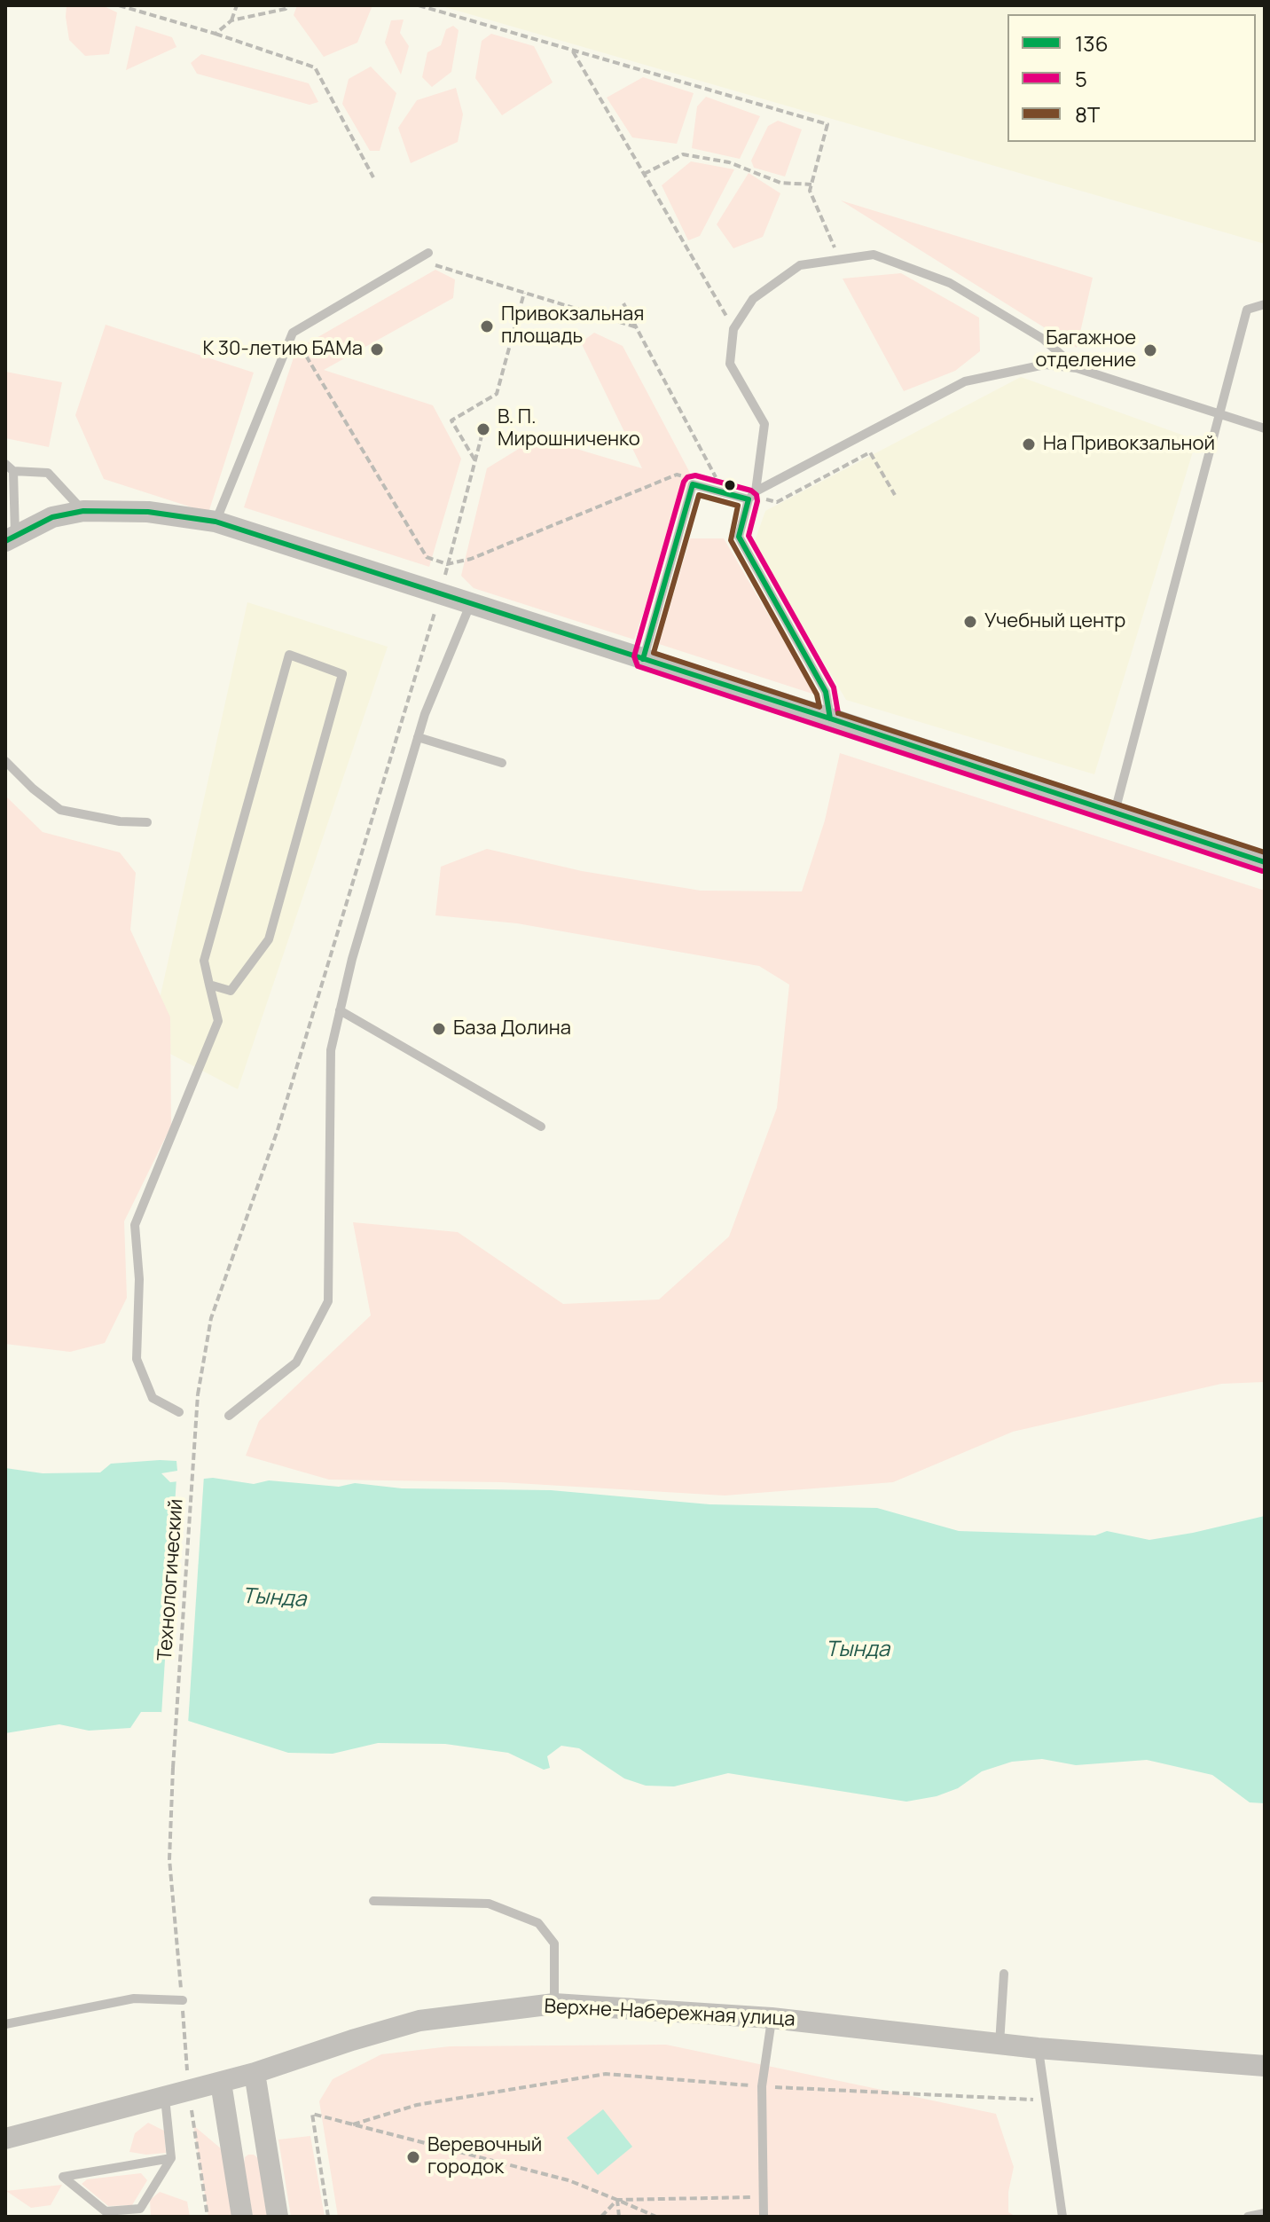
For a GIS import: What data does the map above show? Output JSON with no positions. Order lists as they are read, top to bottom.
{
  "streets": {
    "street": ["Верхне-Набережная улица"],
    "path": ["Технологический"]
  },
  "water": ["Тында"],
  "places": [
    "Привокзальная площадь",
    "К 30-летию БАМа",
    "Багажное отделение",
    "В. П. Мирошниченко",
    "На Привокзальной",
    "Учебный центр",
    "База Долина",
    "Веревочный городок"
  ],
  "lines": ["transit line 5", "transit line 136", "transit line 8Т"],
  "legend": ["136", "5", "8Т"]
}
